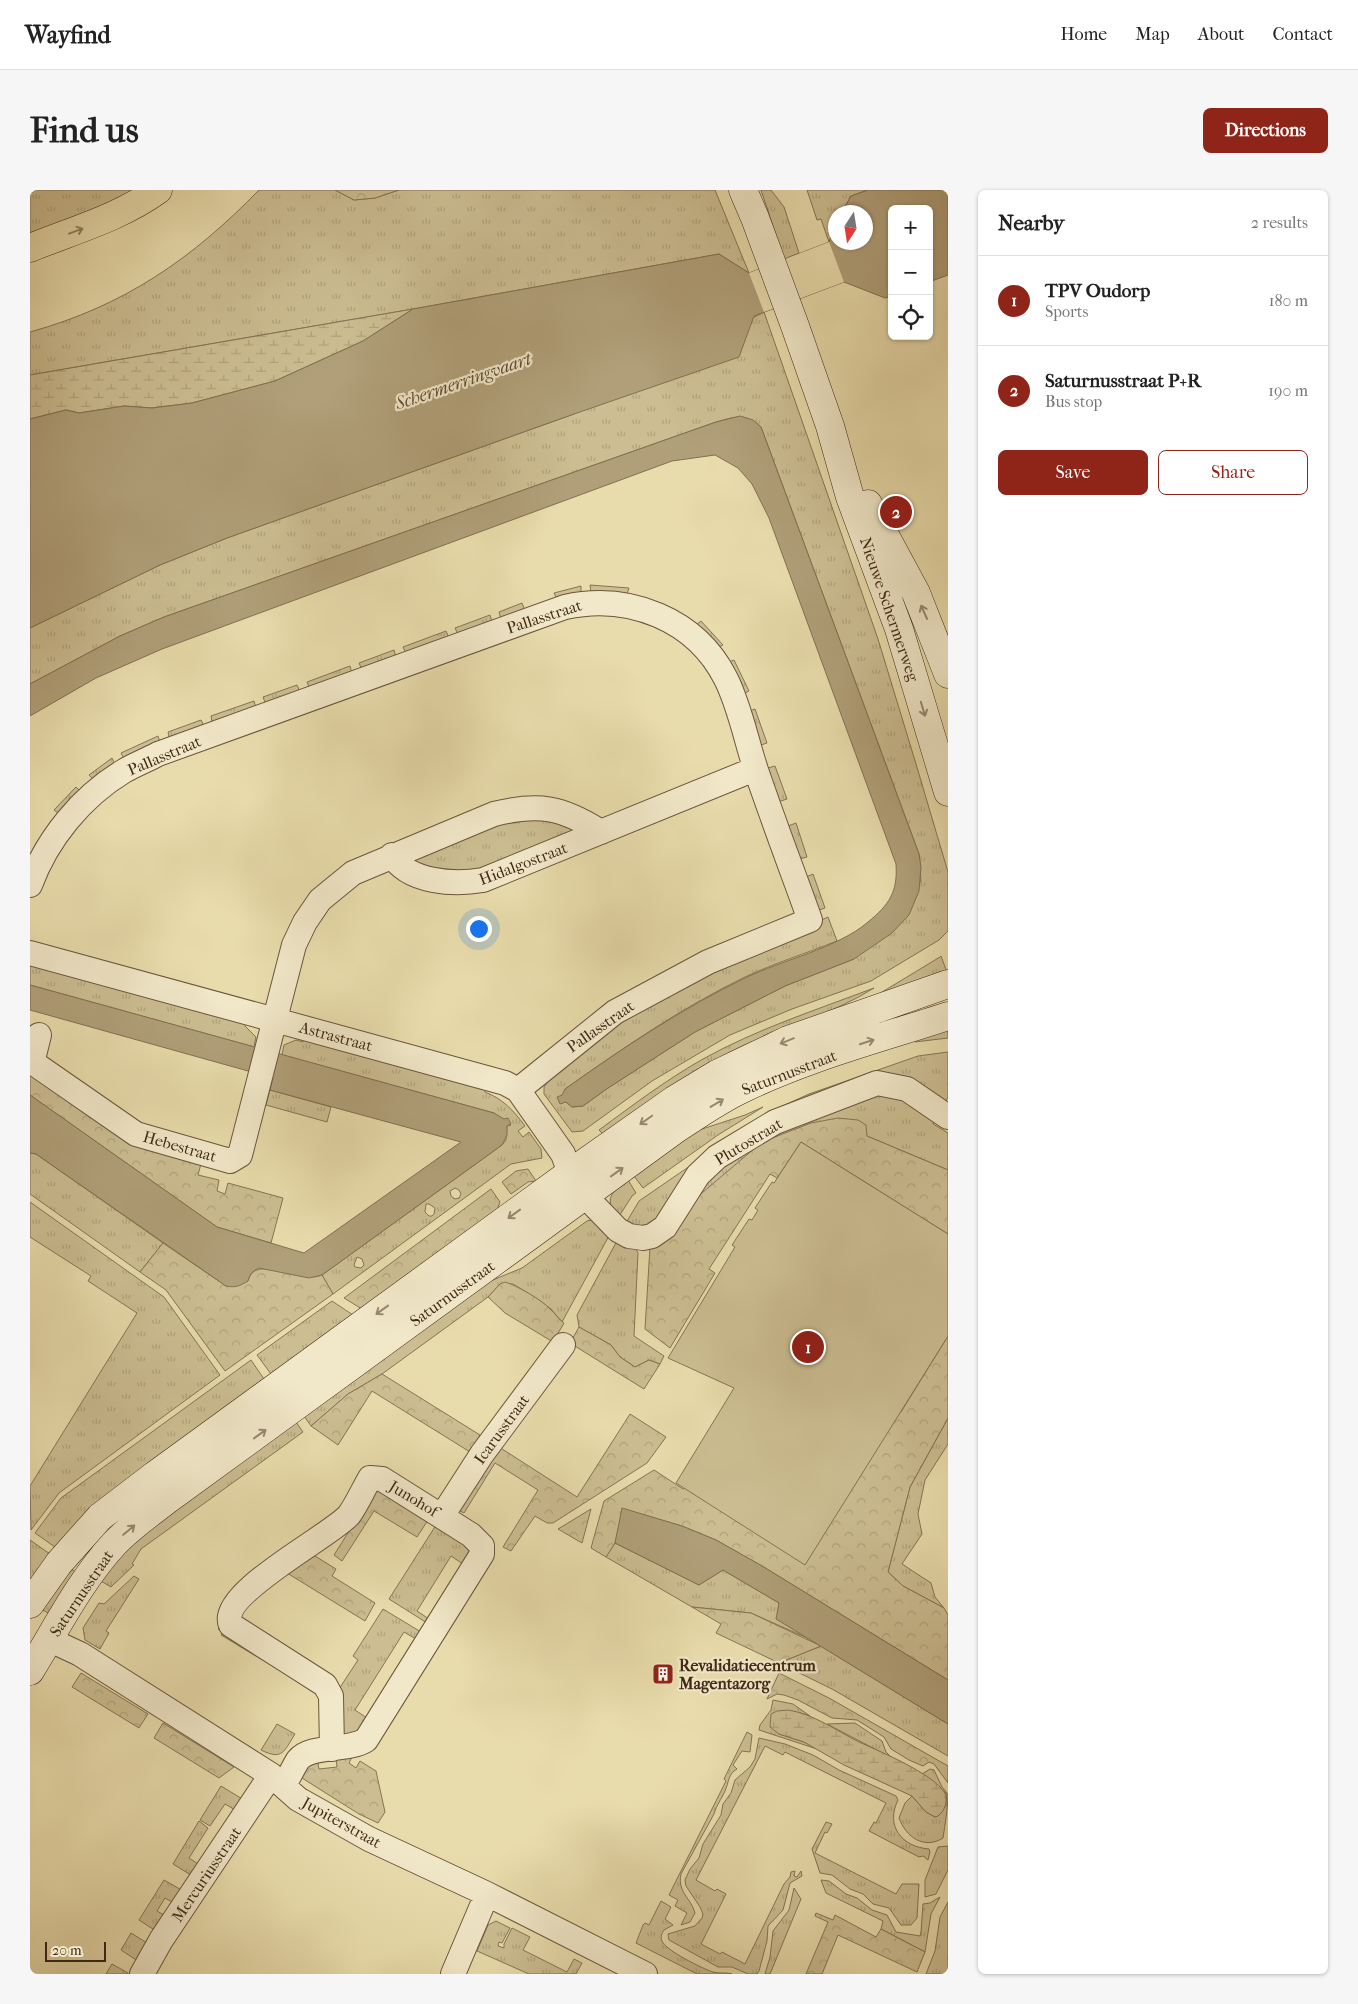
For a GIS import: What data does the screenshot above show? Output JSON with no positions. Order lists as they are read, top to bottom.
{
  "streets": {
    "street": [
      "Nieuwe Schermerweg",
      "Pallasstraat",
      "Hidalgostraat",
      "Astrastraat",
      "Saturnusstraat",
      "Plutostraat",
      "Hebestraat",
      "Icarusstraat",
      "Junohof",
      "Jupiterstraat",
      "Mercuriusstraat"
    ]
  },
  "crossings": [
    ["Pallasstraat", "Hidalgostraat"],
    ["Pallasstraat", "Astrastraat"],
    ["Hidalgostraat", "Astrastraat"],
    ["Hidalgostraat", "Hebestraat"],
    ["Saturnusstraat", "Plutostraat"],
    ["Saturnusstraat", "Jupiterstraat"],
    ["Icarusstraat", "Junohof"],
    ["Junohof", "Mercuriusstraat"],
    ["Jupiterstraat", "Mercuriusstraat"]
  ],
  "water": ["Schermerringvaart"],
  "places": {
    "building": ["Revalidatiecentrum Magentazorg"]
  },
  "scale_bar": "20 m",
  "north": "bottom",
  "page": {
    "header": "Wayfind",
    "nav": [
      "Home",
      "Map",
      "About",
      "Contact"
    ],
    "buttons": [
      "Directions",
      ["Save", "Share"]
    ],
    "title": "Find us",
    "heading": ["Nearby", "2 results"],
    "map_buttons": ["+", "−"],
    "list": [
      {
        "mark": "1",
        "name": "TPV Oudorp",
        "note": "Sports",
        "value": "180 m"
      },
      {
        "mark": "2",
        "name": "Saturnusstraat P+R",
        "note": "Bus stop",
        "value": "190 m"
      }
    ],
    "pins": ["2", "1"],
    "scale": "20 m"
  }
}
